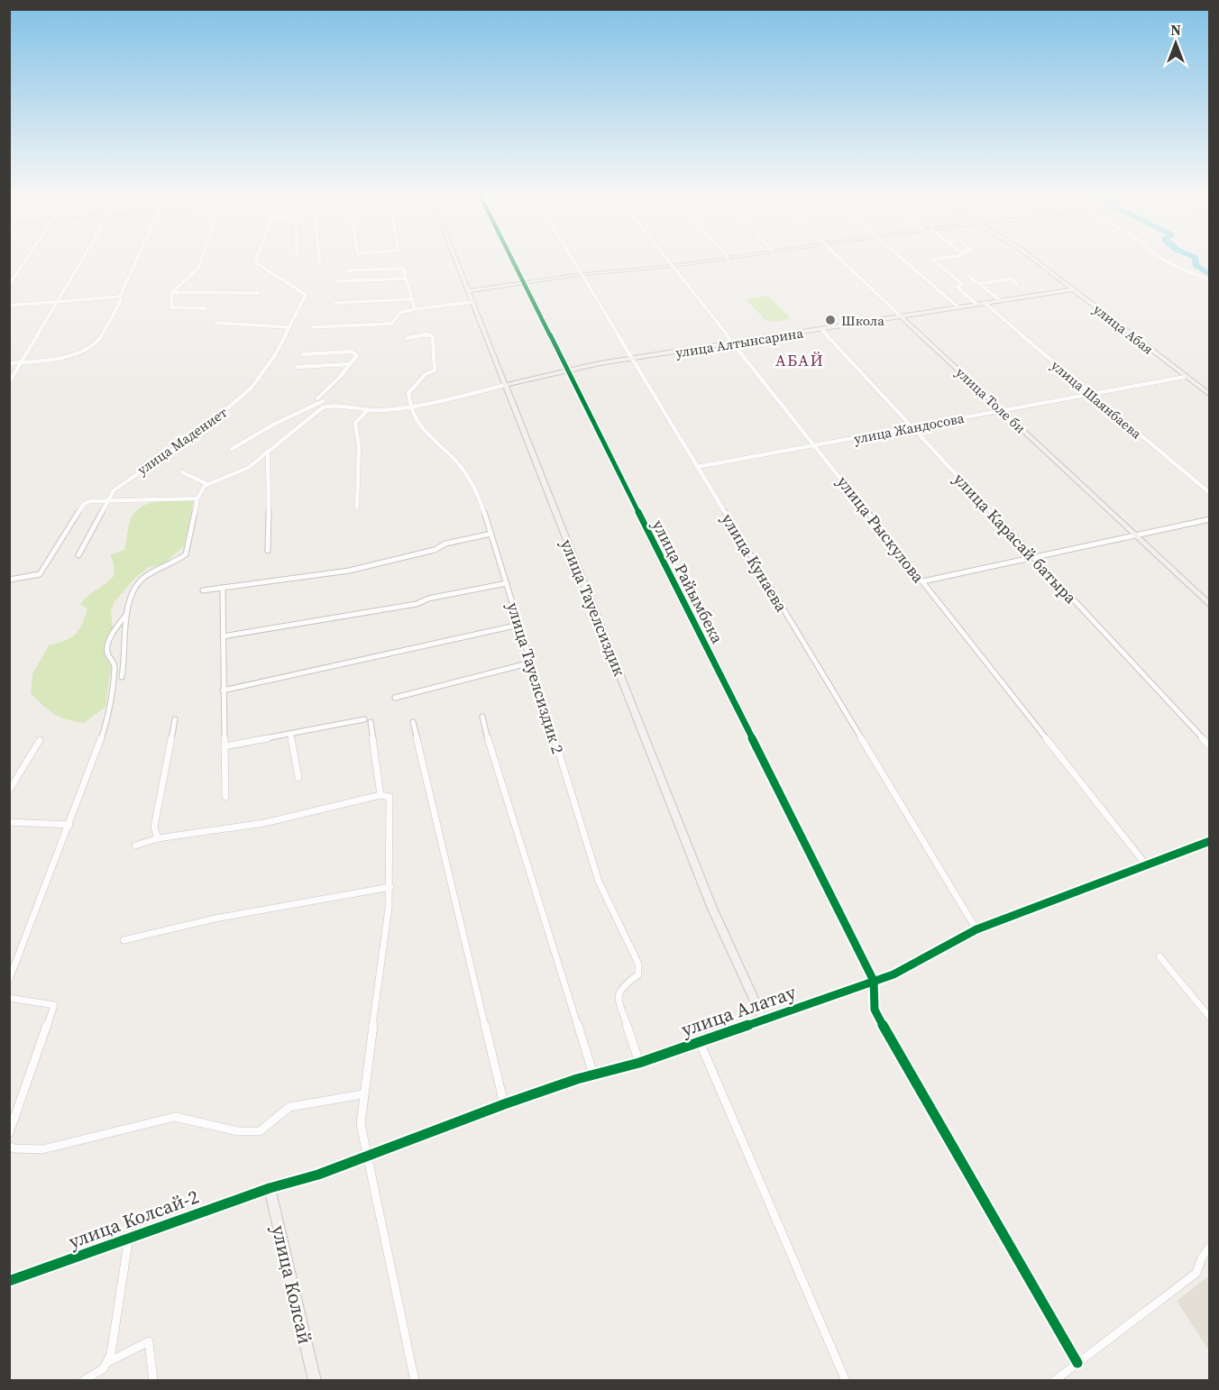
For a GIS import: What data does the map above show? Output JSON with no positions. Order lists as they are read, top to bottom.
{
  "streets": {
    "street": [
      "улица Абая",
      "улица Алтынсарина",
      "улица Шаянбаева",
      "улица Толе би",
      "улица Жандосова",
      "улица Мадениет",
      "улица Рыскулова",
      "улица Карасай батыра",
      "улица Кунаева",
      "улица Райымбека",
      "улица Тауелсиздик",
      "улица Тауелсиздик 2",
      "улица Алатау",
      "улица Колсай-2",
      "улица Колсай"
    ]
  },
  "crossings": [
    ["улица Абая", "улица Алтынсарина"],
    ["улица Абая", "улица Жандосова"],
    ["улица Алтынсарина", "улица Шаянбаева"],
    ["улица Алтынсарина", "улица Толе би"],
    ["улица Алтынсарина", "улица Рыскулова"],
    ["улица Алтынсарина", "улица Карасай батыра"],
    ["улица Алтынсарина", "улица Кунаева"],
    ["улица Алтынсарина", "улица Райымбека"],
    ["улица Алтынсарина", "улица Тауелсиздик"],
    ["улица Алтынсарина", "улица Тауелсиздик 2"],
    ["улица Шаянбаева", "улица Жандосова"],
    ["улица Толе би", "улица Жандосова"],
    ["улица Жандосова", "улица Рыскулова"],
    ["улица Жандосова", "улица Карасай батыра"],
    ["улица Жандосова", "улица Кунаева"],
    ["улица Рыскулова", "улица Алатау"],
    ["улица Кунаева", "улица Алатау"],
    ["улица Райымбека", "улица Алатау"],
    ["улица Тауелсиздик", "улица Алатау"],
    ["улица Тауелсиздик 2", "улица Алатау"],
    ["улица Алатау", "улица Колсай-2"],
    ["улица Алатау", "улица Колсай"],
    ["улица Колсай-2", "улица Колсай"]
  ],
  "districts": ["АБАЙ"],
  "places": ["Школа"],
  "north": "top"
}
